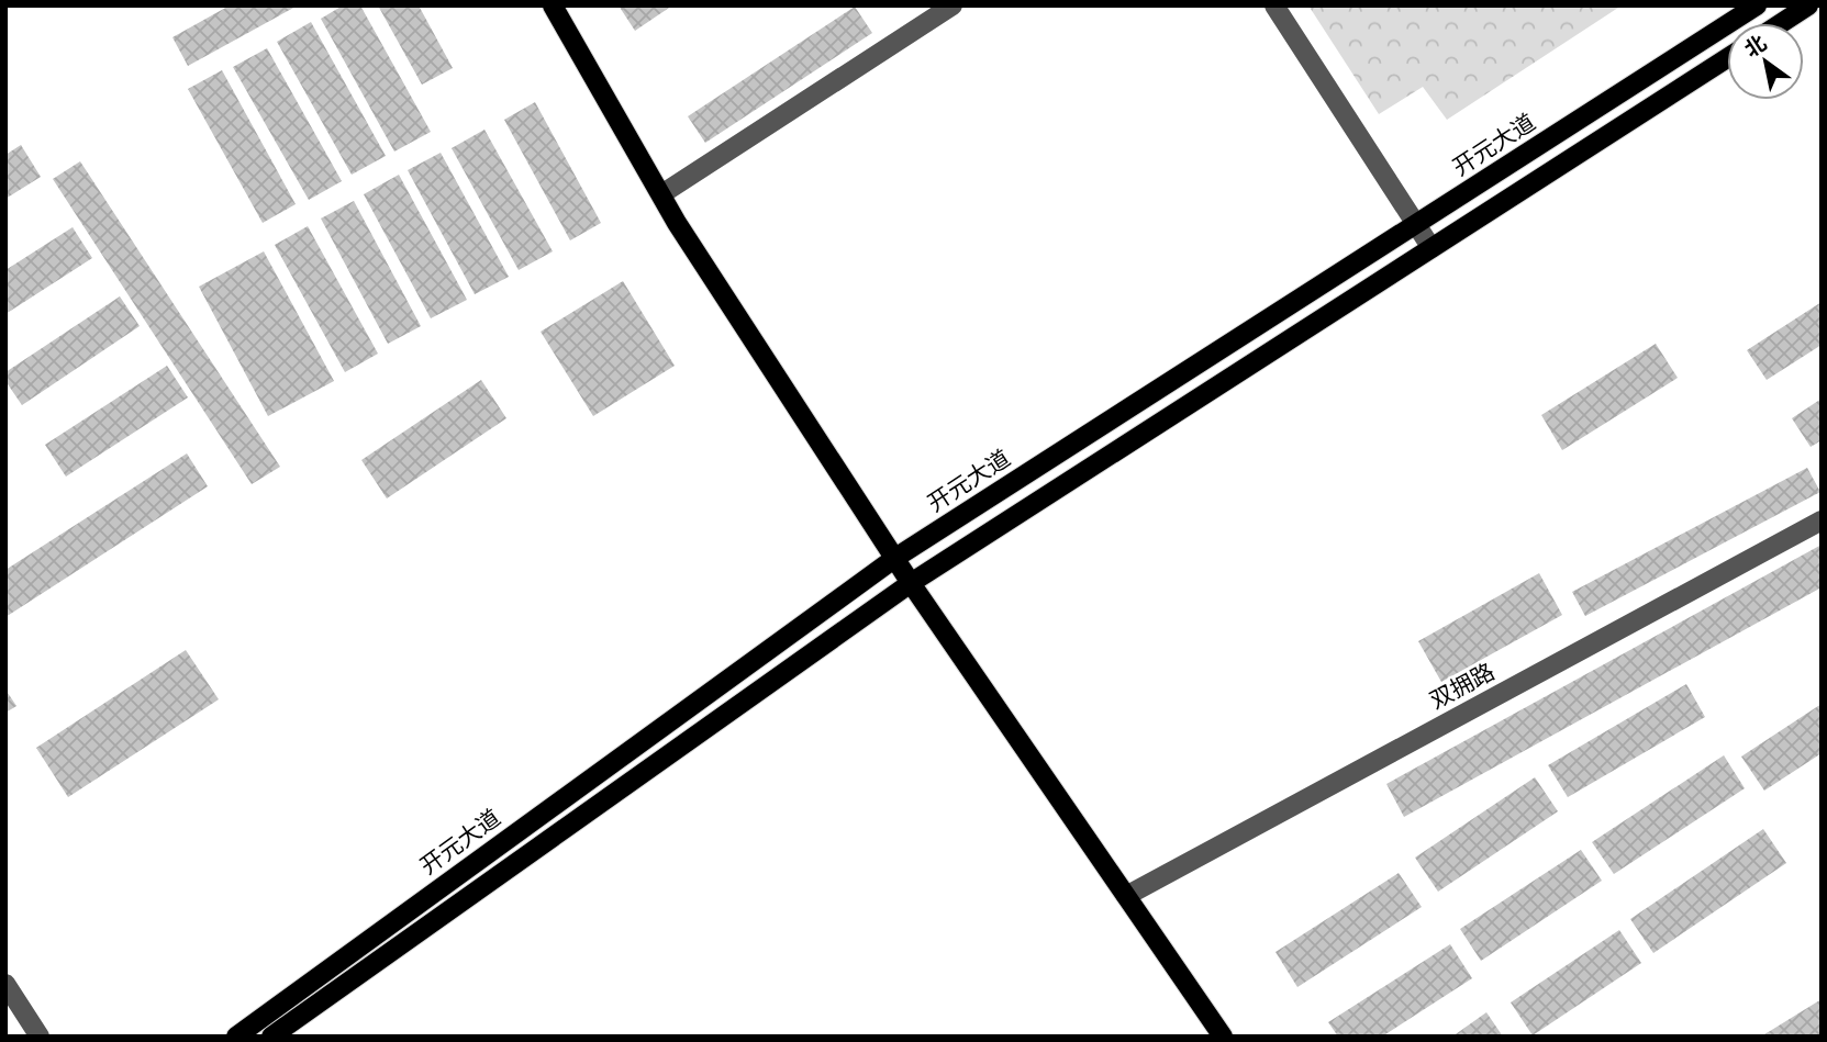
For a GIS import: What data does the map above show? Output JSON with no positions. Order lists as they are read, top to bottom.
{
  "streets": {
    "main road": ["开元大道"],
    "street": ["双拥路"]
  },
  "north": "top left"
}
